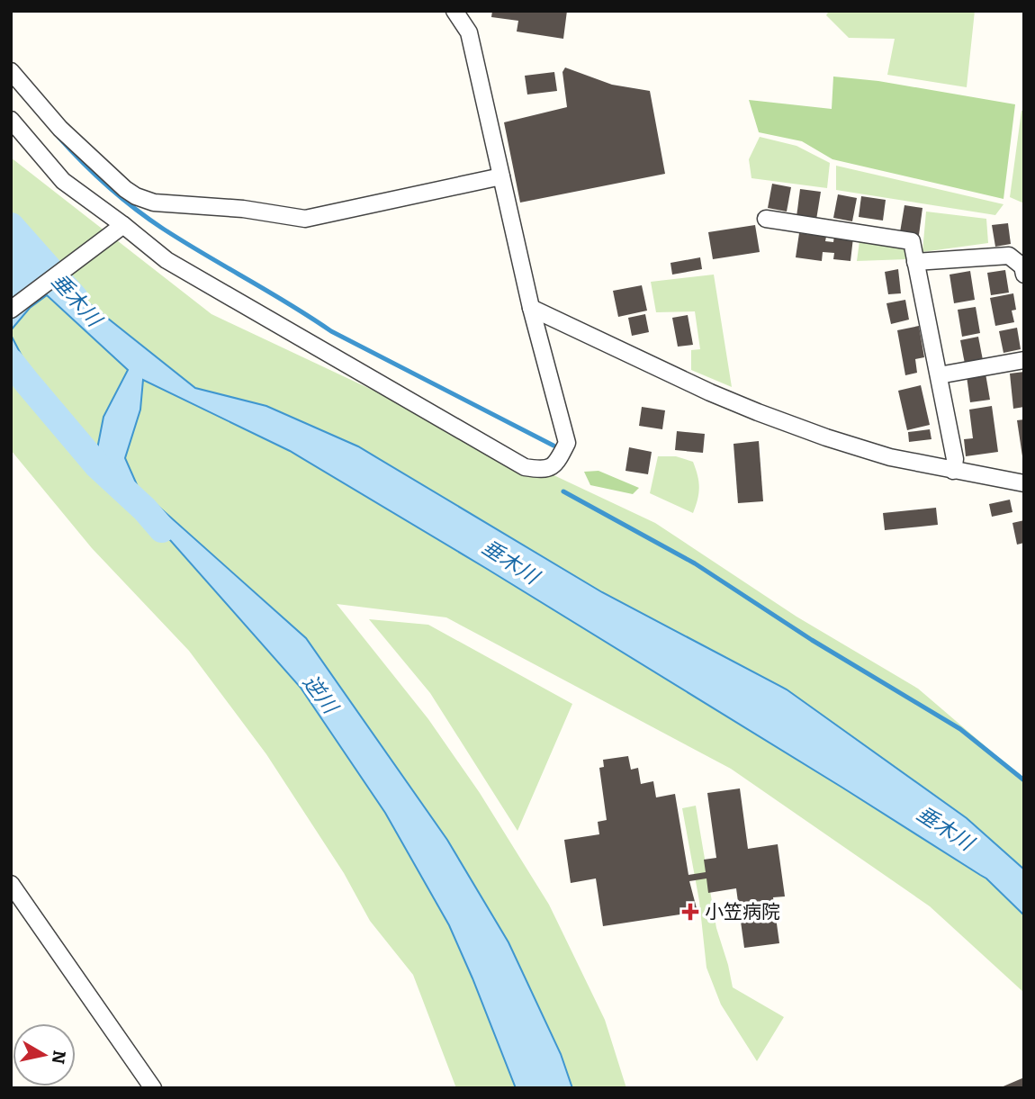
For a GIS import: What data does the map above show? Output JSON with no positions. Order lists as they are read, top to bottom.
{
  "water": ["垂木川", "逆川"],
  "places": {
    "health": ["小笠病院"]
  },
  "north": "right"
}
